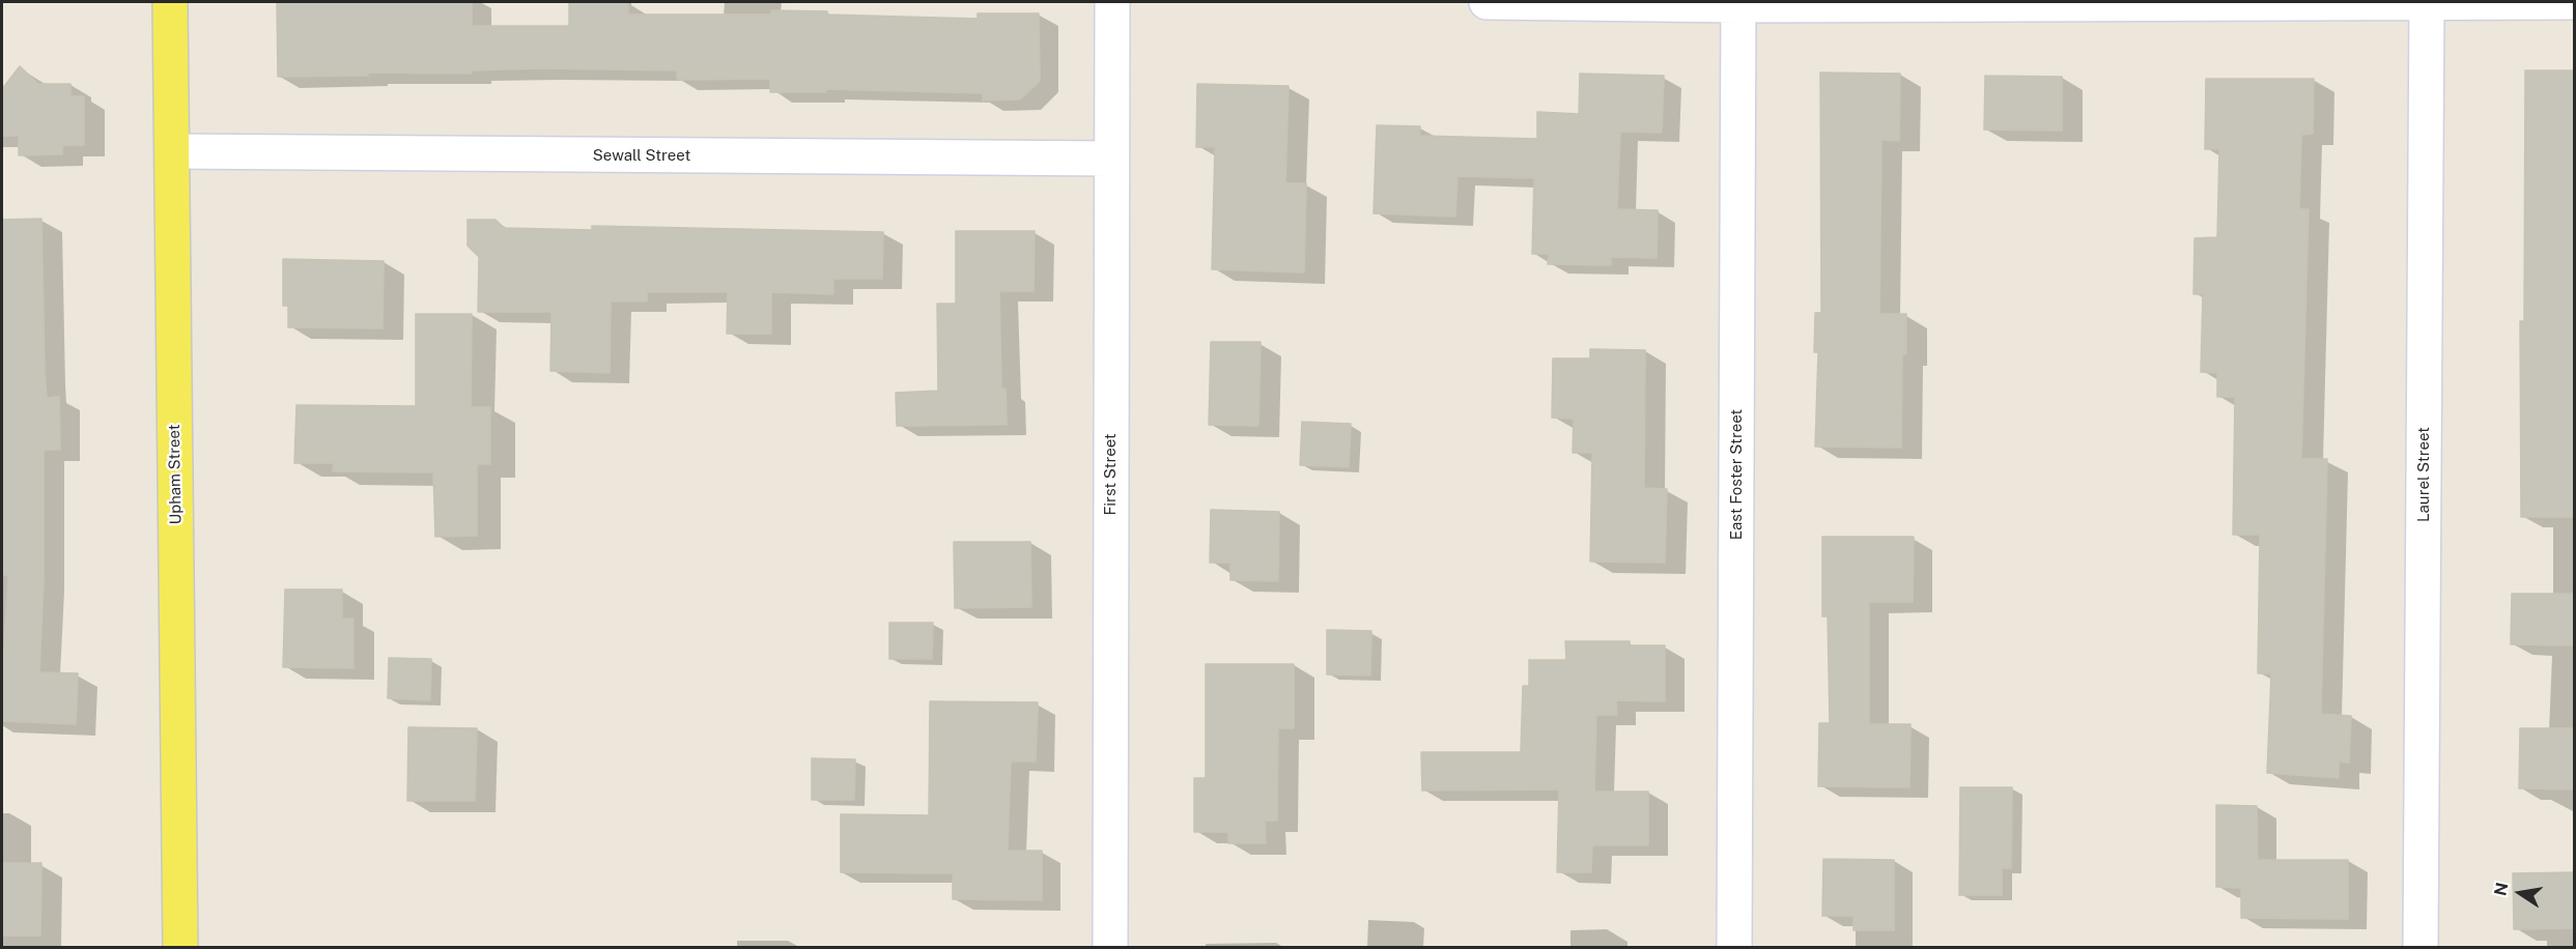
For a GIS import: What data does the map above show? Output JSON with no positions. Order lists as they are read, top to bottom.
{
  "streets": {
    "main road": ["Upham Street"],
    "street": [
      "Sewall Street",
      "First Street",
      "East Foster Street",
      "Laurel Street"
    ]
  },
  "crossings": [
    ["Sewall Street", "Upham Street"],
    ["Sewall Street", "First Street"]
  ],
  "north": "left"
}
